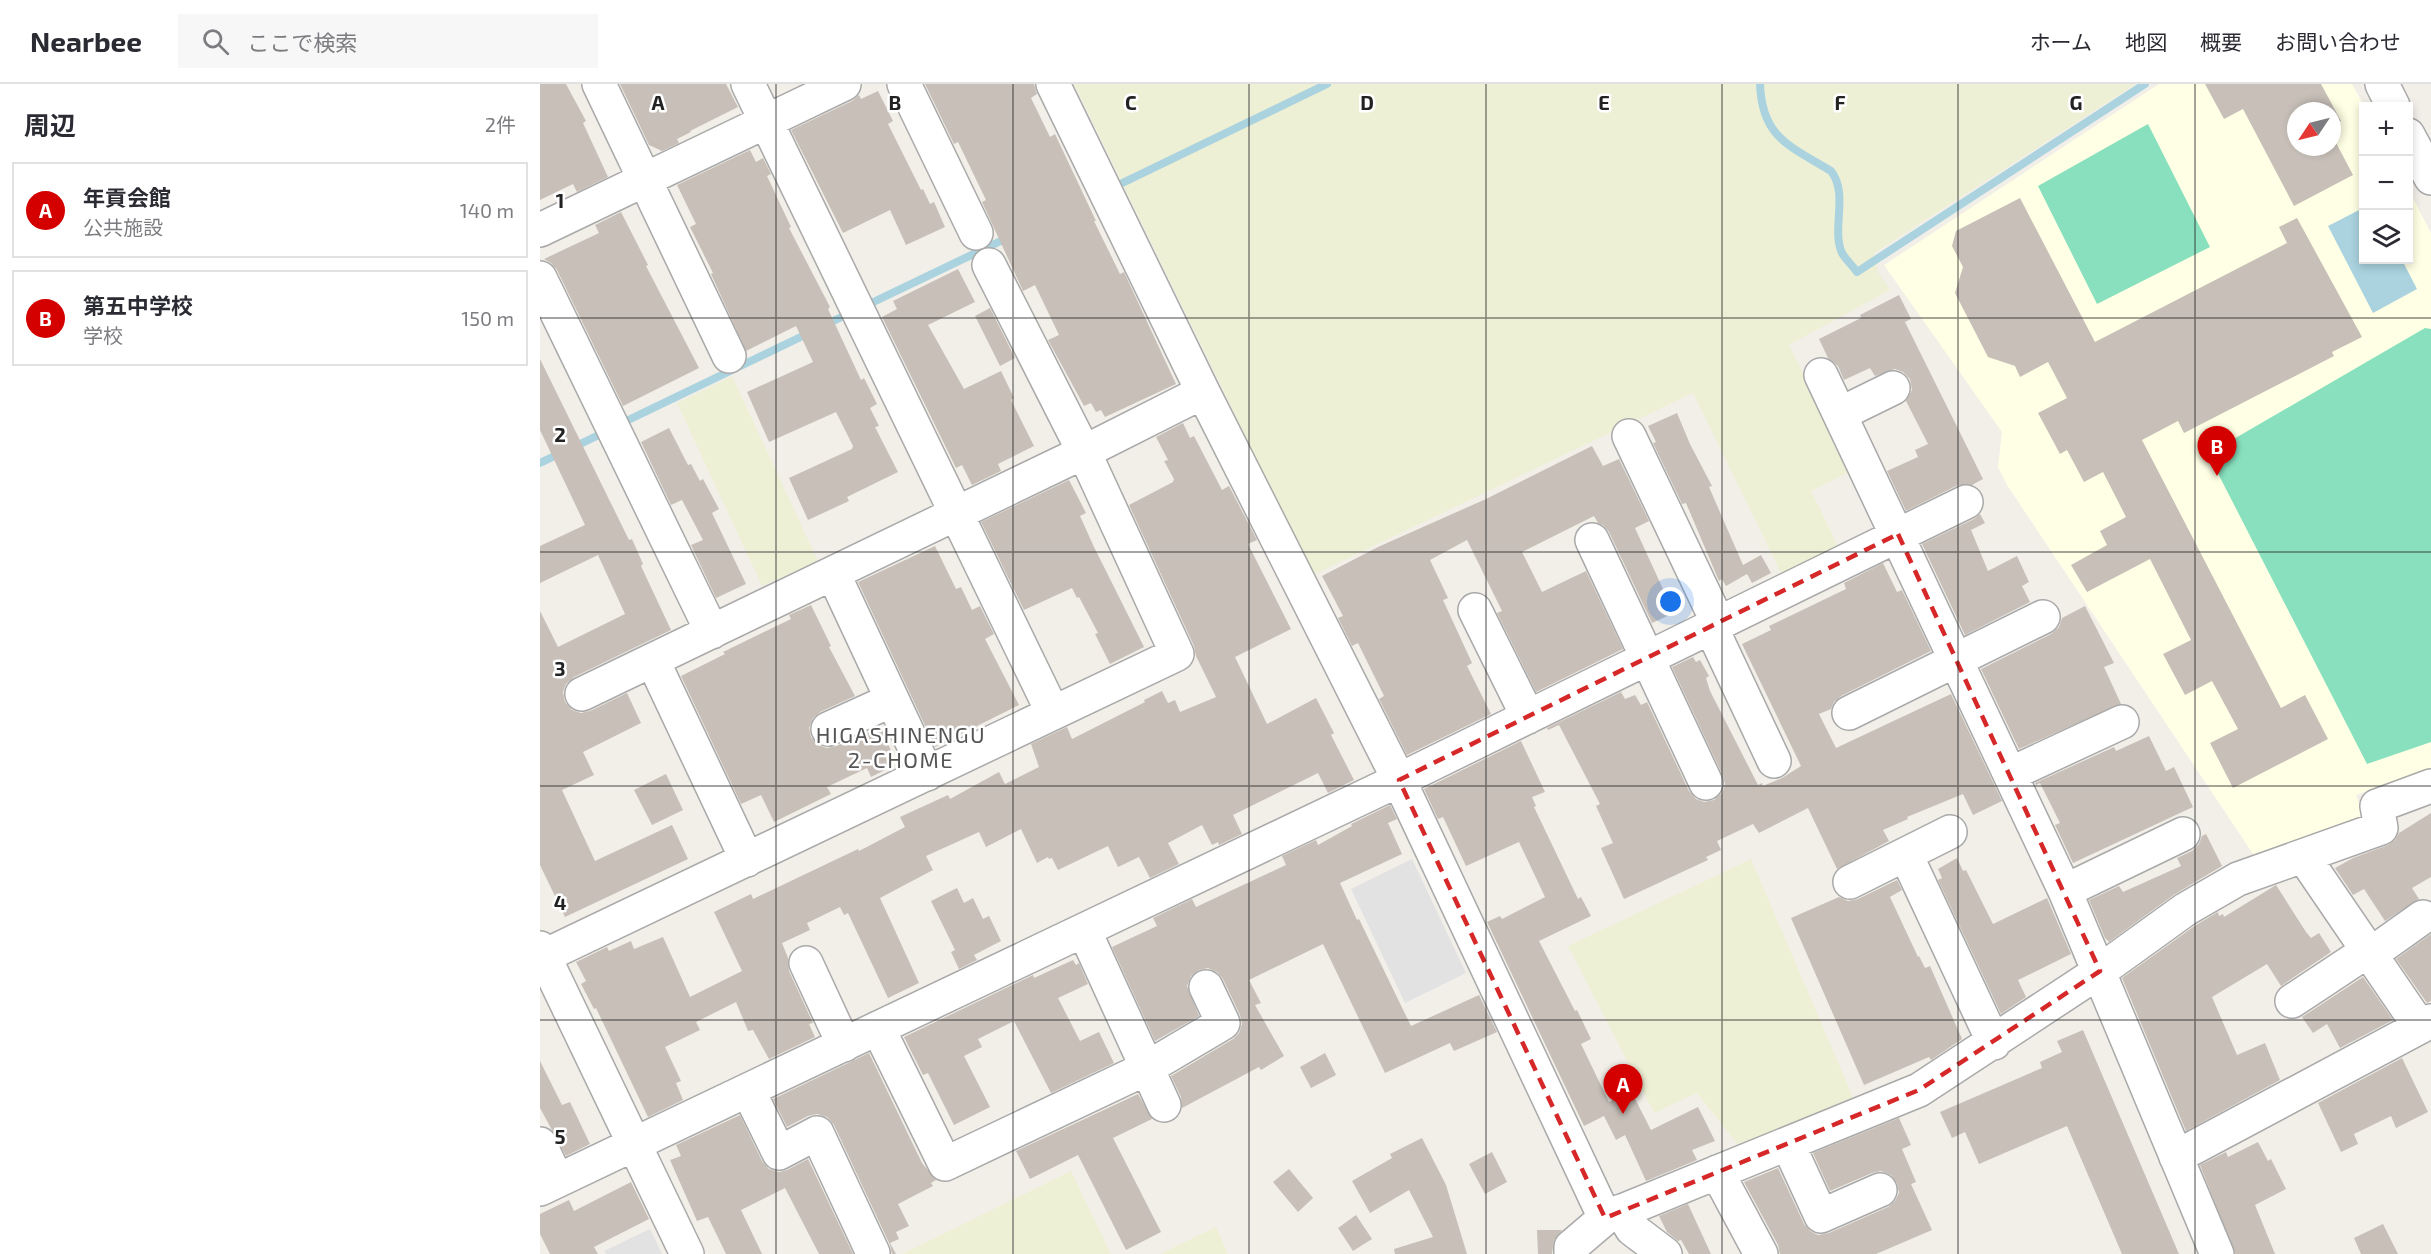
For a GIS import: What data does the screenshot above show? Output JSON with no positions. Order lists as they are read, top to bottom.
{
  "districts": ["HIGASHINENGU 2-CHOME"],
  "north": "bottom left",
  "page": {
    "header": "Nearbee",
    "search": "ここで検索",
    "nav": [
      "ホーム",
      "地図",
      "概要",
      "お問い合わせ"
    ],
    "heading": ["周辺", "2件"],
    "map_buttons": ["+", "−"],
    "list": [
      {
        "mark": "A",
        "name": "年貢会館",
        "note": "公共施設",
        "value": "140 m"
      },
      {
        "mark": "B",
        "name": "第五中学校",
        "note": "学校",
        "value": "150 m"
      }
    ],
    "pins": ["B", "A"]
  },
  "grid": {
    "columns": [
      "A",
      "B",
      "C",
      "D",
      "E",
      "F",
      "G"
    ],
    "rows": [
      "1",
      "2",
      "3",
      "4",
      "5"
    ]
  }
}
